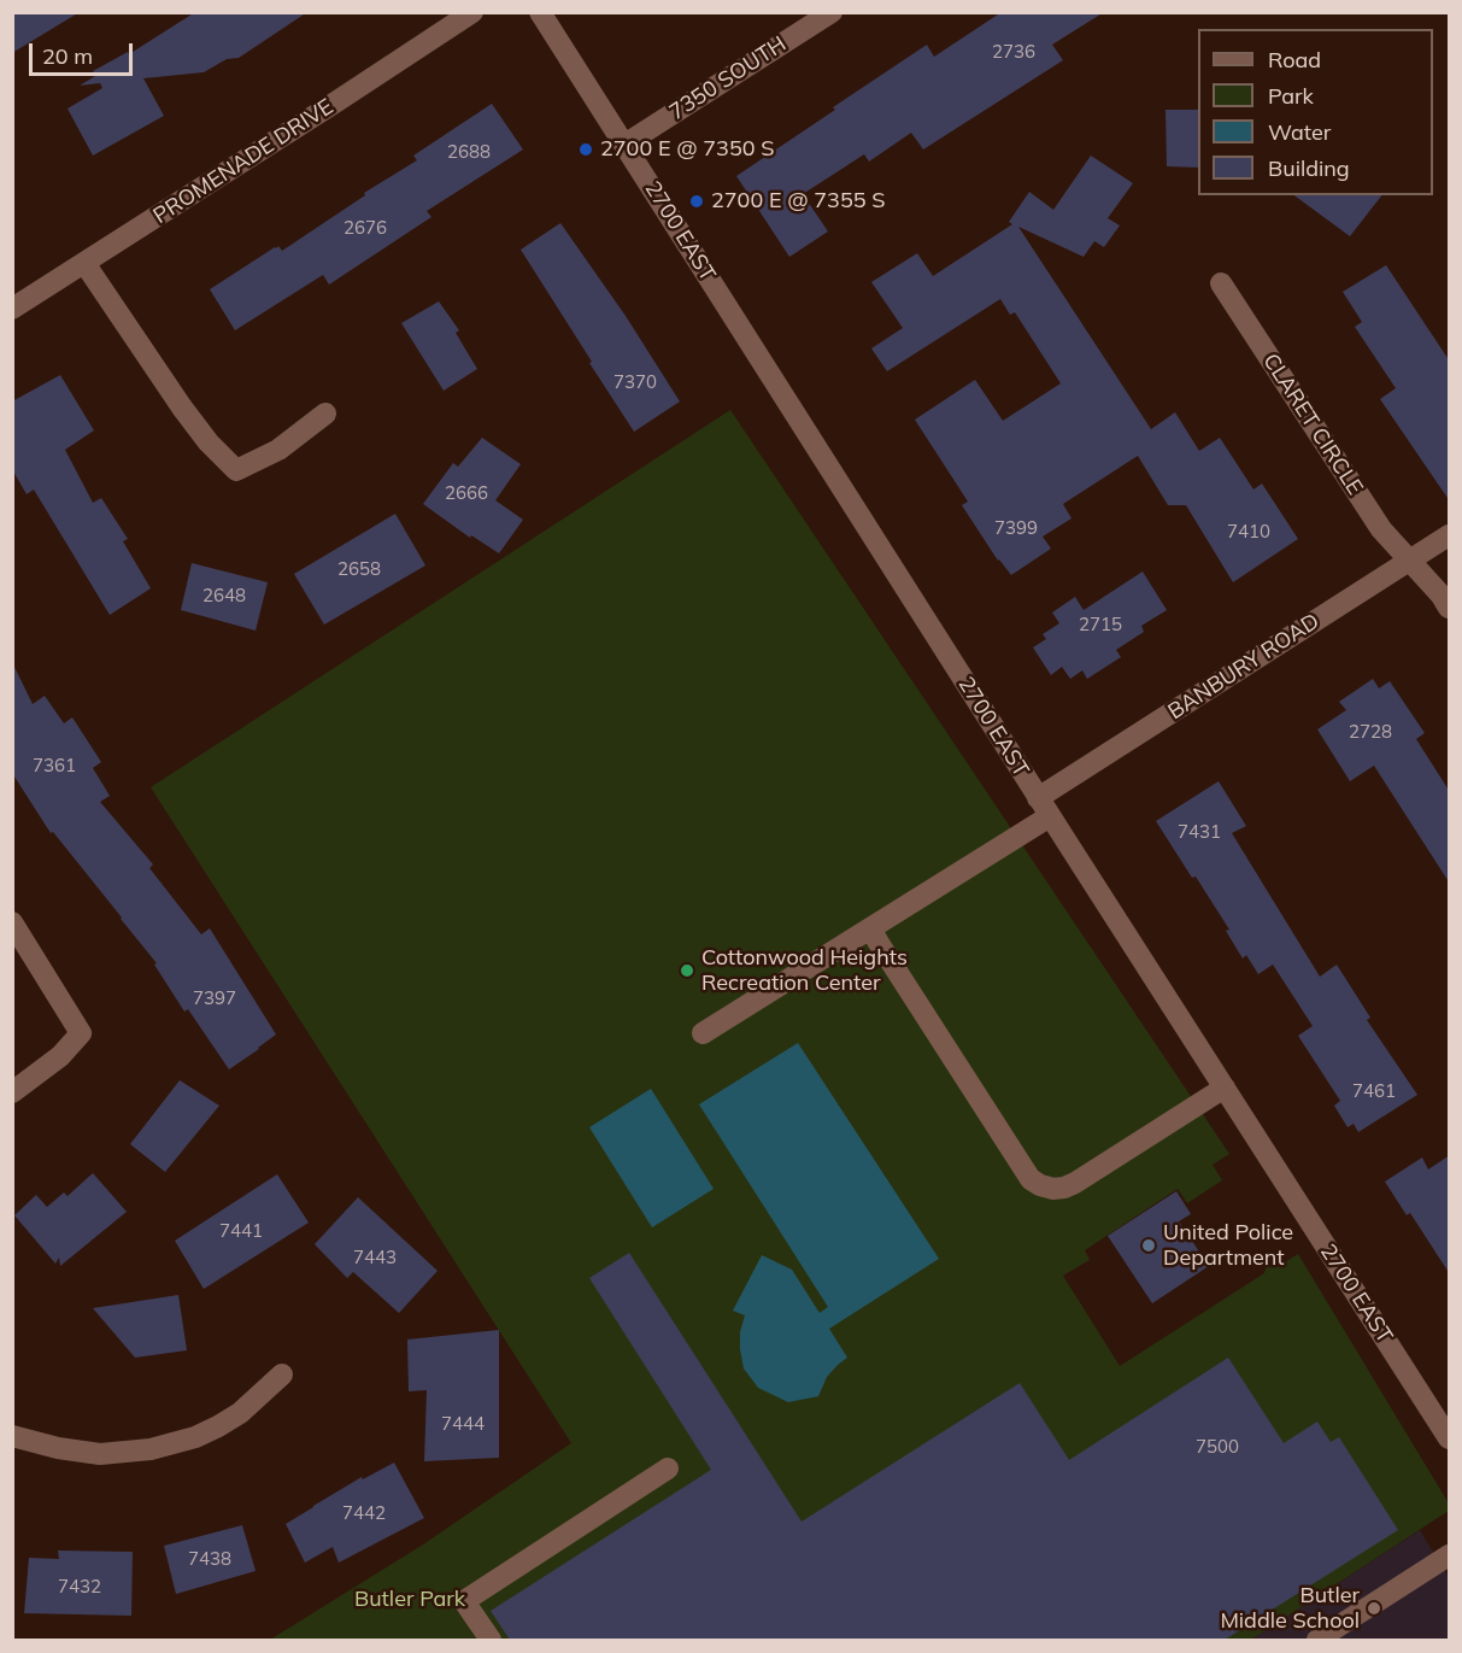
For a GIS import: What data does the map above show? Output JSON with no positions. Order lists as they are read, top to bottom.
{
  "streets": {
    "street": [
      "7350 SOUTH",
      "PROMENADE DRIVE",
      "2700 EAST",
      "CLARET CIRCLE",
      "BANBURY ROAD"
    ]
  },
  "crossings": [
    ["7350 SOUTH", "2700 EAST"],
    ["2700 EAST", "BANBURY ROAD"],
    ["CLARET CIRCLE", "BANBURY ROAD"]
  ],
  "parks": ["Butler Park"],
  "places": [
    "2700 E @ 7350 S",
    "2700 E @ 7355 S",
    "Cottonwood Heights Recreation Center",
    "United Police Department",
    "Butler Middle School"
  ],
  "house_numbers": [
    "2736",
    "2688",
    "2676",
    "7370",
    "2666",
    "7399",
    "7410",
    "2658",
    "2648",
    "2715",
    "2728",
    "7361",
    "7431",
    "7397",
    "7461",
    "7441",
    "7443",
    "7444",
    "7500",
    "7442",
    "7438",
    "7432"
  ],
  "legend": [
    "Road",
    "Park",
    "Water",
    "Building"
  ],
  "scale_bar": "20 m"
}
